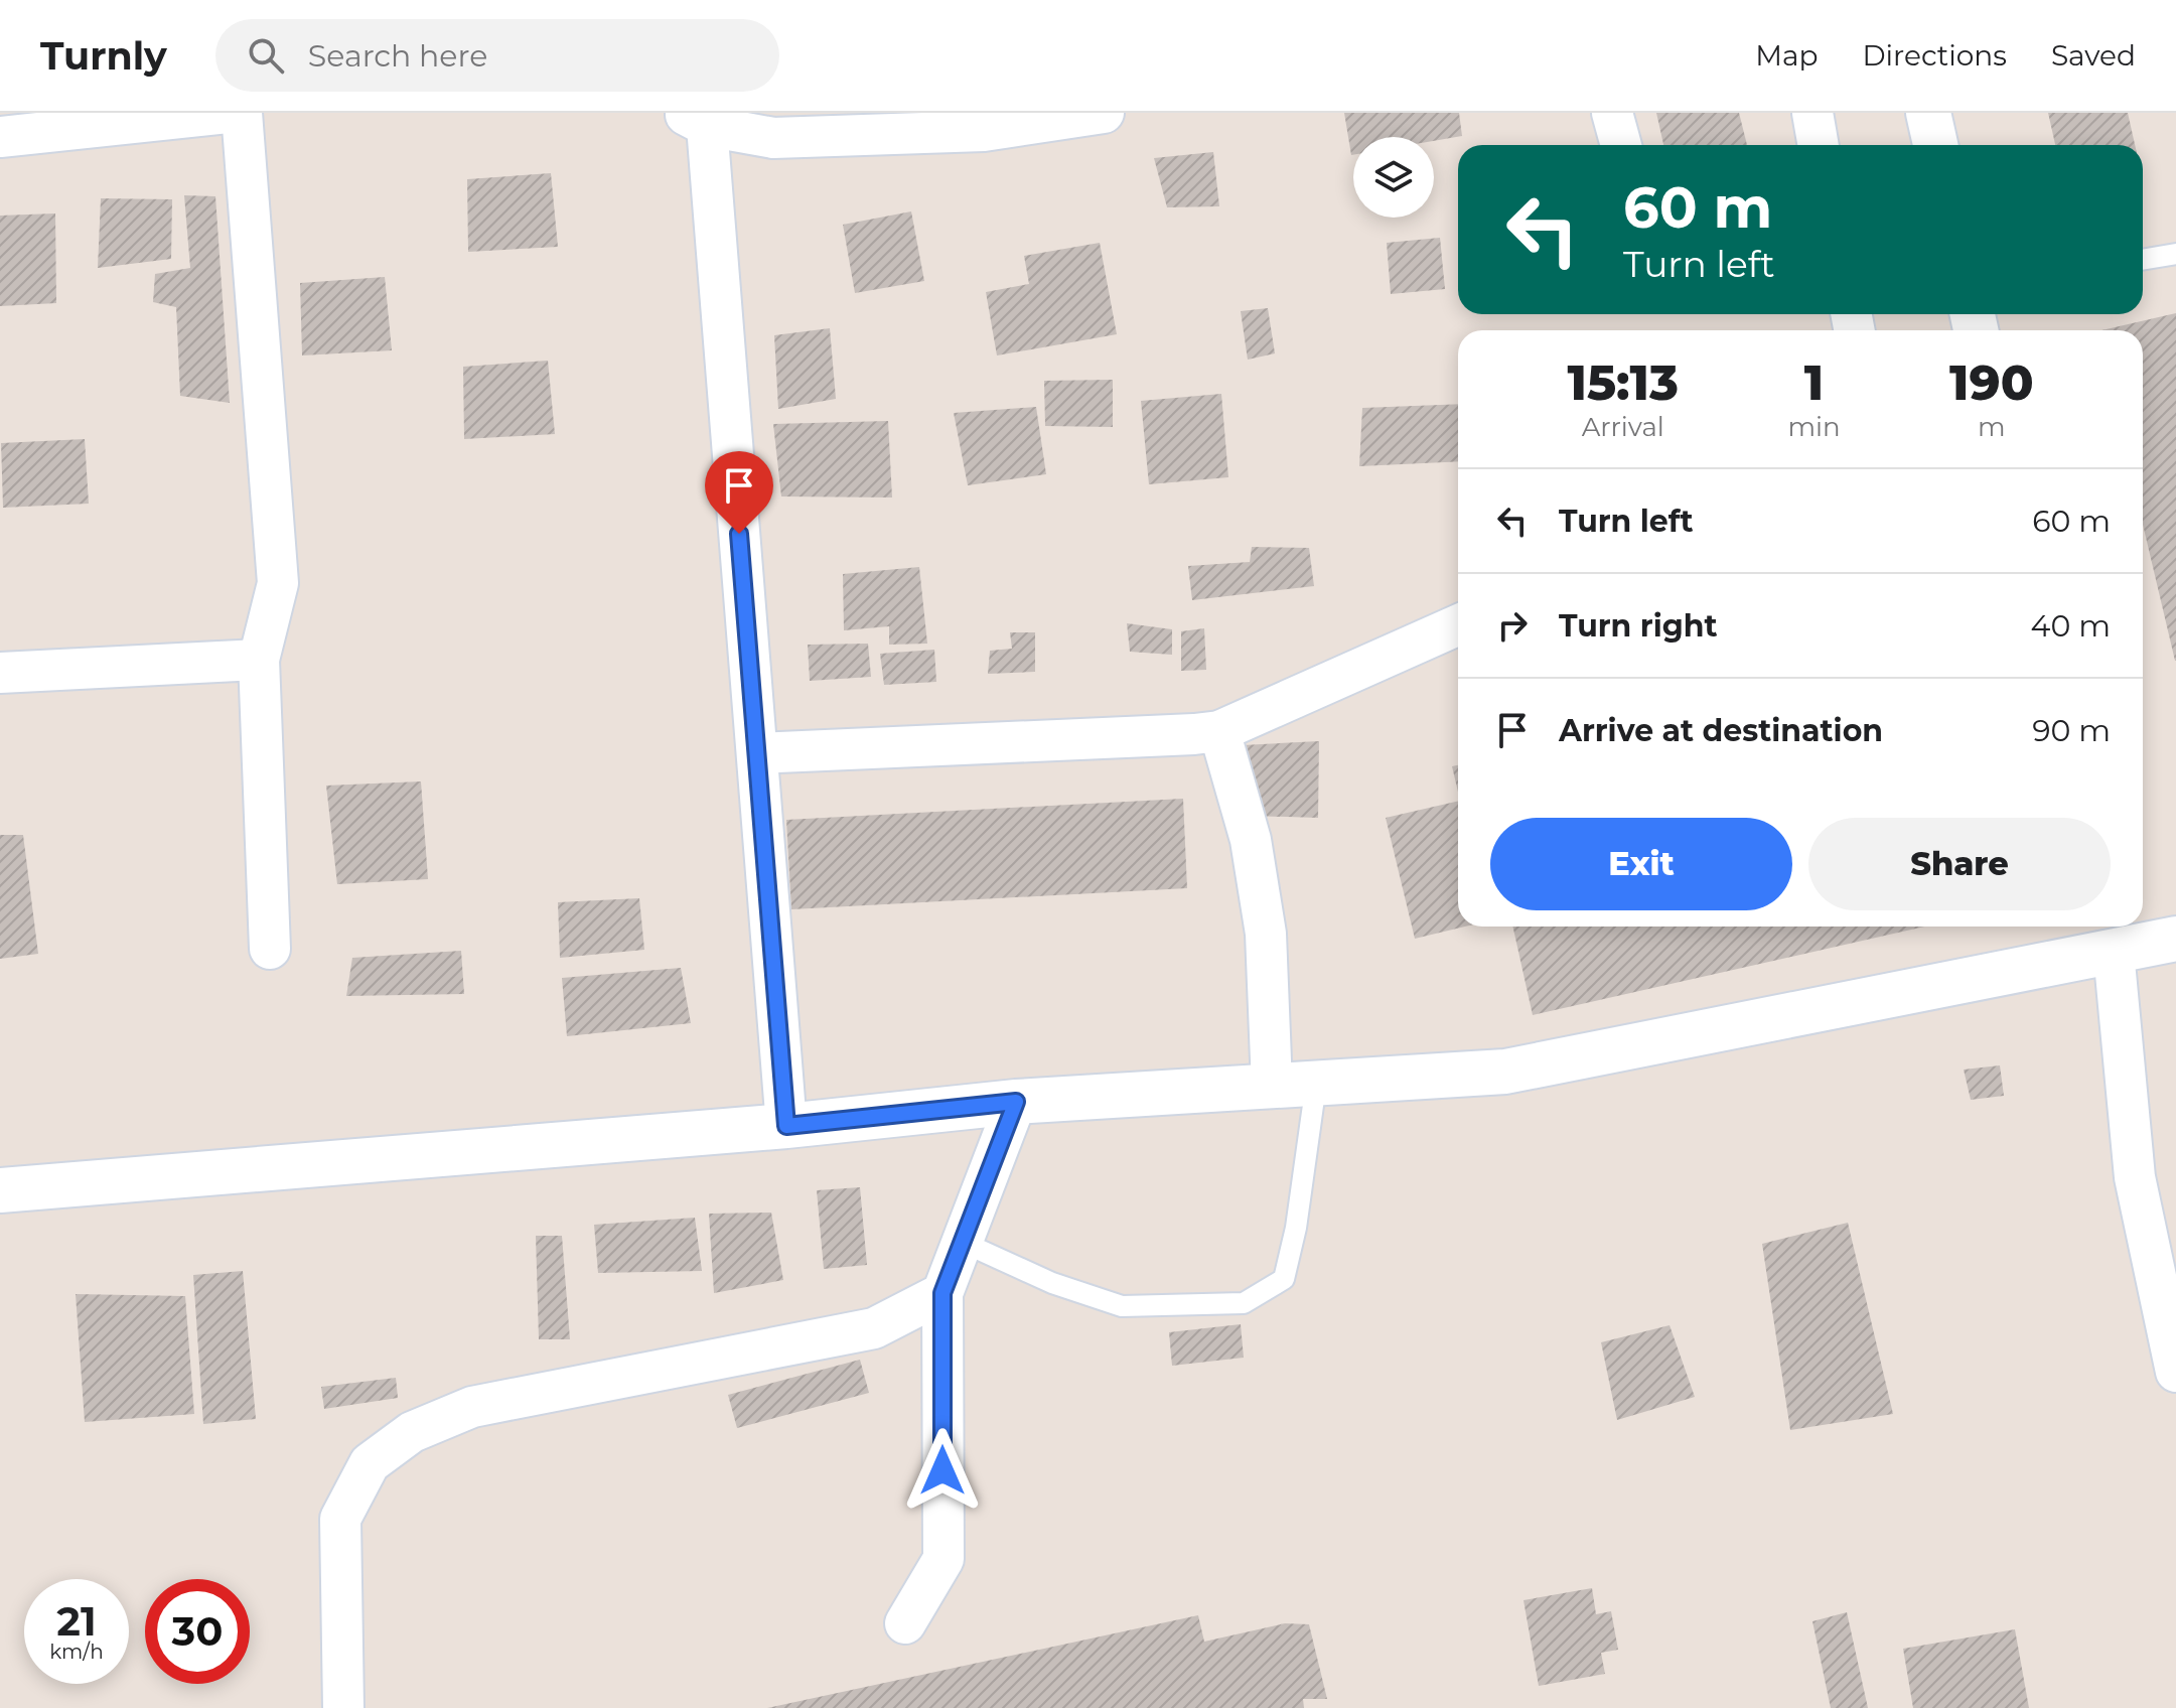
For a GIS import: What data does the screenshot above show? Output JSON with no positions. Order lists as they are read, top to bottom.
{
  "page": {
    "header": "Turnly",
    "search": "Search here",
    "nav": ["Map", "Directions", "Saved"],
    "turn": ["60 m", "Turn left"],
    "eta": [
      "15:13",
      "Arrival",
      "1",
      "min",
      "190",
      "m"
    ],
    "list": [
      {
        "name": "Turn left",
        "value": "60 m"
      },
      {
        "name": "Turn right",
        "value": "40 m"
      },
      {
        "name": "Arrive at destination",
        "value": "90 m"
      }
    ],
    "buttons": ["Exit", "Share"],
    "speed": "21 km/h",
    "limit": "30"
  }
}
